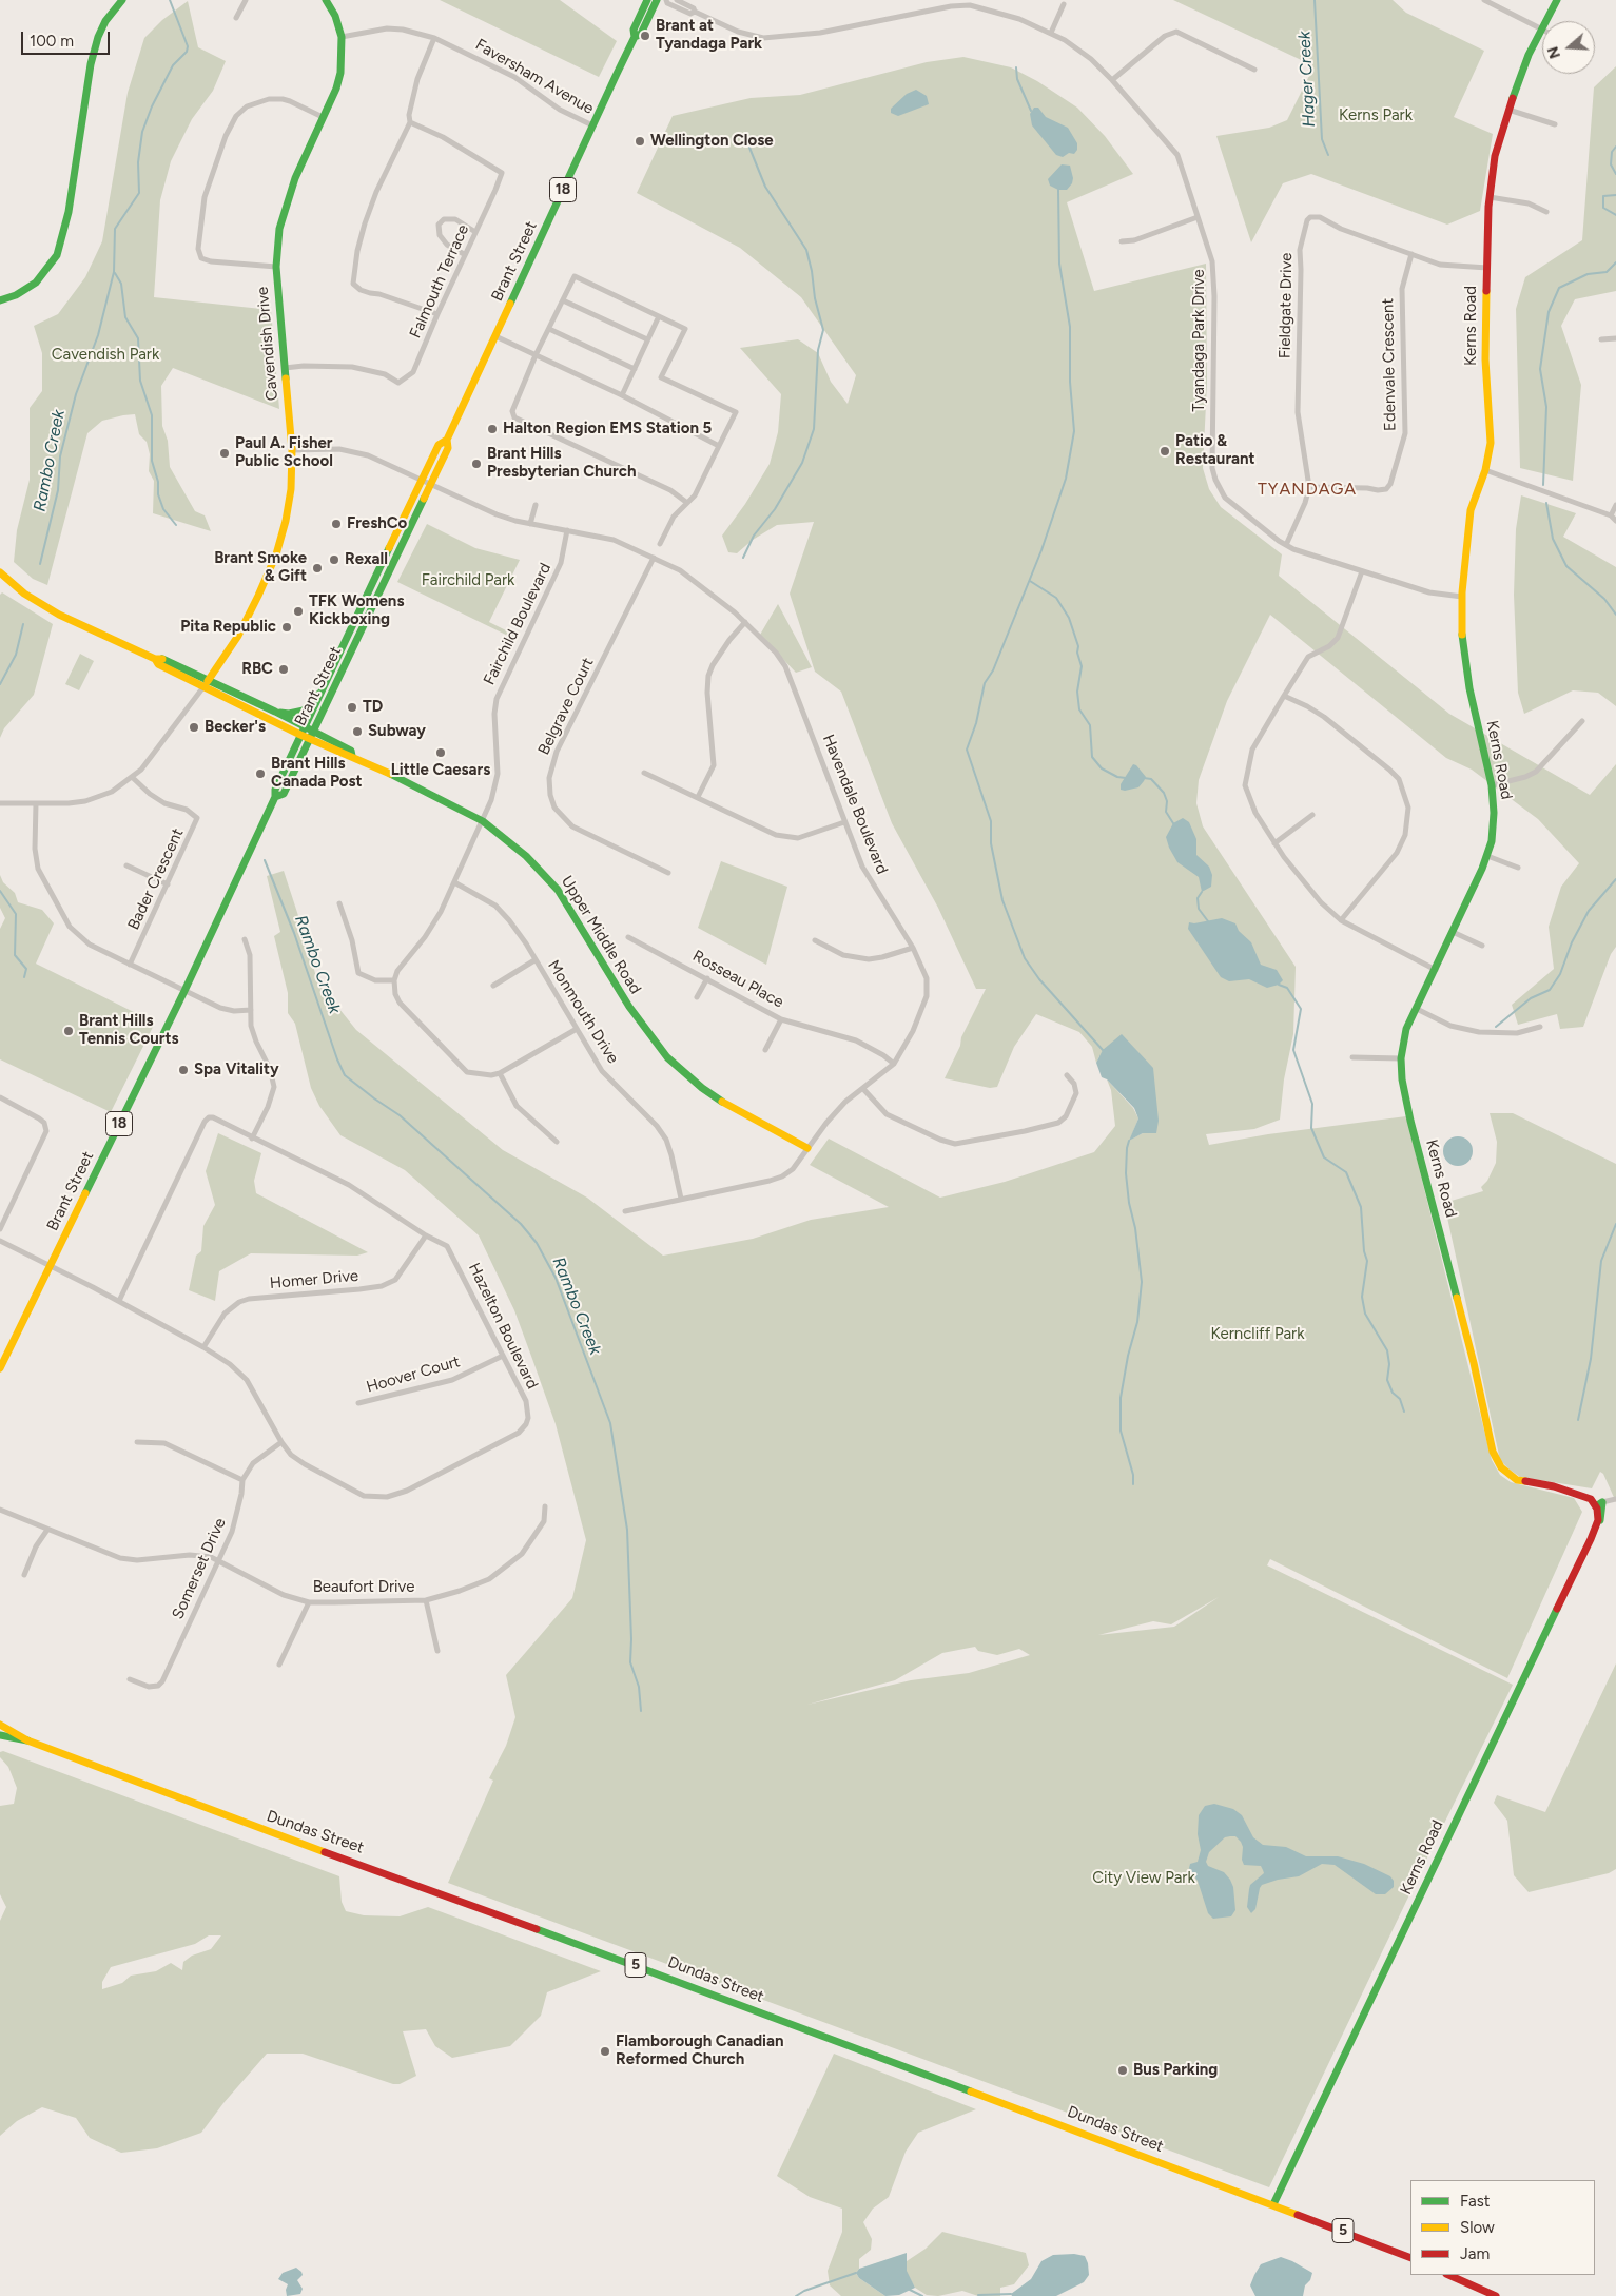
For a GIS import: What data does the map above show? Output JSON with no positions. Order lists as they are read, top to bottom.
{
  "streets": {
    "street": [
      "Faversham Avenue",
      "18",
      "Brant Street",
      "Falmouth Terrace",
      "Fieldgate Drive",
      "Kerns Road",
      "Tyandaga Park Drive",
      "Cavendish Drive",
      "Edenvale Crescent",
      "Fairchild Boulevard",
      "Belgrave Court",
      "Havendale Boulevard",
      "Bader Crescent",
      "Upper Middle Road",
      "Rosseau Place",
      "Monmouth Drive",
      "Homer Drive",
      "Hazelton Boulevard",
      "Hoover Court",
      "Somerset Drive",
      "Beaufort Drive",
      "Dundas Street",
      "5"
    ]
  },
  "crossings": [
    ["Faversham Avenue", "Brant Street"],
    ["Faversham Avenue", "Cavendish Drive"],
    ["Brant Street", "Havendale Boulevard"],
    ["Brant Street", "Upper Middle Road"],
    ["Brant Street", "Hazelton Boulevard"],
    ["Falmouth Terrace", "Cavendish Drive"],
    ["Fieldgate Drive", "Kerns Road"],
    ["Fieldgate Drive", "Tyandaga Park Drive"],
    ["Fieldgate Drive", "Edenvale Crescent"],
    ["Kerns Road", "Tyandaga Park Drive"],
    ["Kerns Road", "Dundas Street"],
    ["Kerns Road", "5"],
    ["Cavendish Drive", "Havendale Boulevard"],
    ["Cavendish Drive", "Upper Middle Road"],
    ["Fairchild Boulevard", "Havendale Boulevard"],
    ["Fairchild Boulevard", "Upper Middle Road"],
    ["Fairchild Boulevard", "Monmouth Drive"],
    ["Belgrave Court", "Havendale Boulevard"],
    ["Havendale Boulevard", "Upper Middle Road"],
    ["Havendale Boulevard", "Rosseau Place"],
    ["Havendale Boulevard", "Monmouth Drive"],
    ["Homer Drive", "Hazelton Boulevard"],
    ["Hazelton Boulevard", "Hoover Court"],
    ["Hazelton Boulevard", "Somerset Drive"],
    ["Somerset Drive", "Beaufort Drive"],
    ["Dundas Street", "5"]
  ],
  "districts": ["TYANDAGA"],
  "water": ["Hager Creek", "Rambo Creek"],
  "parks": [
    "Kerns Park",
    "Cavendish Park",
    "Fairchild Park",
    "Kerncliff Park",
    "City View Park"
  ],
  "places": [
    "Brant at Tyandaga Park",
    "Wellington Close",
    "Halton Region EMS Station 5",
    "Patio & Restaurant",
    "Paul A. Fisher Public School",
    "Brant Hills Presbyterian Church",
    "FreshCo",
    "Rexall",
    "Brant Smoke & Gift",
    "TFK Womens Kickboxing",
    "Pita Republic",
    "RBC",
    "TD",
    "Becker's",
    "Subway",
    "Little Caesars",
    "Brant Hills Canada Post",
    "Brant Hills Tennis Courts",
    "Spa Vitality",
    "Flamborough Canadian Reformed Church",
    "Bus Parking"
  ],
  "legend": ["Fast", "Slow", "Jam"],
  "scale_bar": "100 m",
  "north": "left"
}
